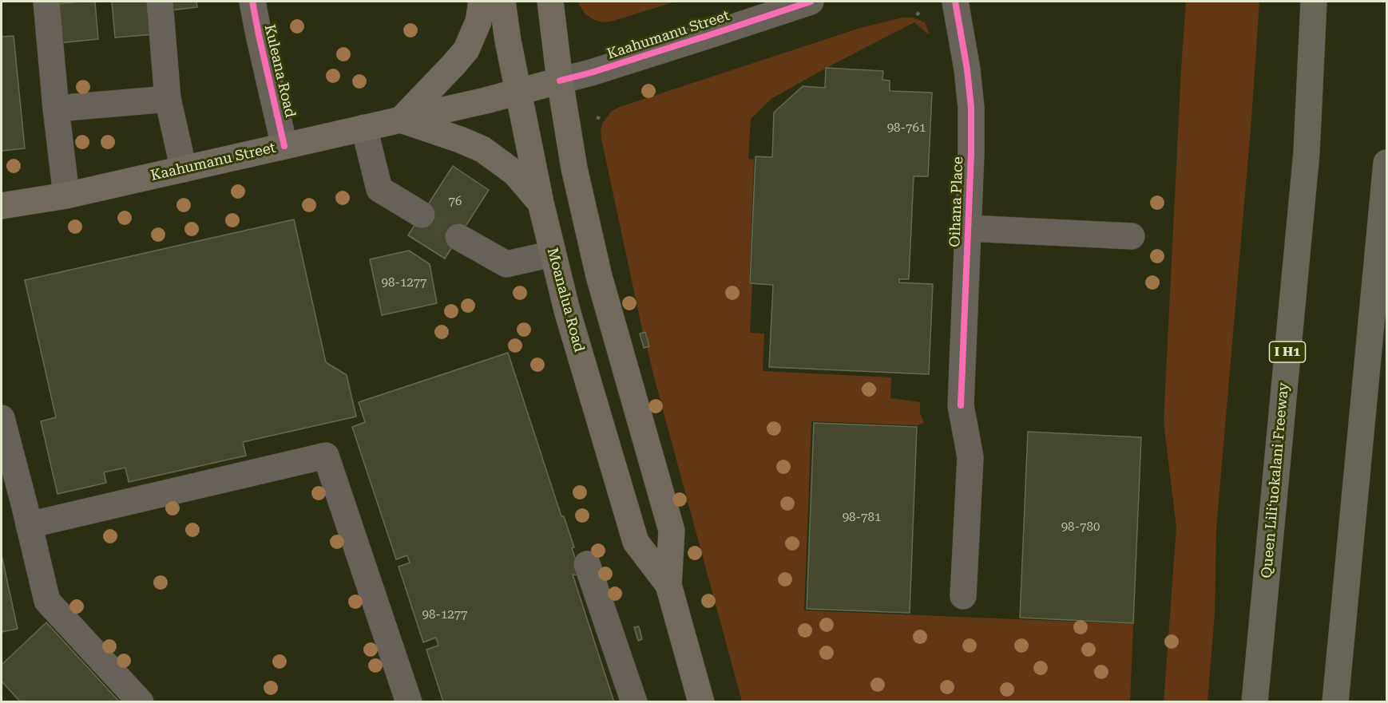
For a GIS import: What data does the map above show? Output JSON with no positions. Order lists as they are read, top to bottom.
{
  "streets": {
    "highway": ["I H1", "Queen Liliʻuokalani Freeway"],
    "main road": ["Kaahumanu Street", "Moanalua Road"],
    "street": ["Kuleana Road", "Oihana Place"]
  },
  "crossings": [
    ["Kaahumanu Street", "Kuleana Road"],
    ["Kaahumanu Street", "Moanalua Road"]
  ],
  "house_numbers": [
    "98-761",
    "76",
    "98-1277",
    "98-781",
    "98-780",
    "98-1277"
  ]
}
